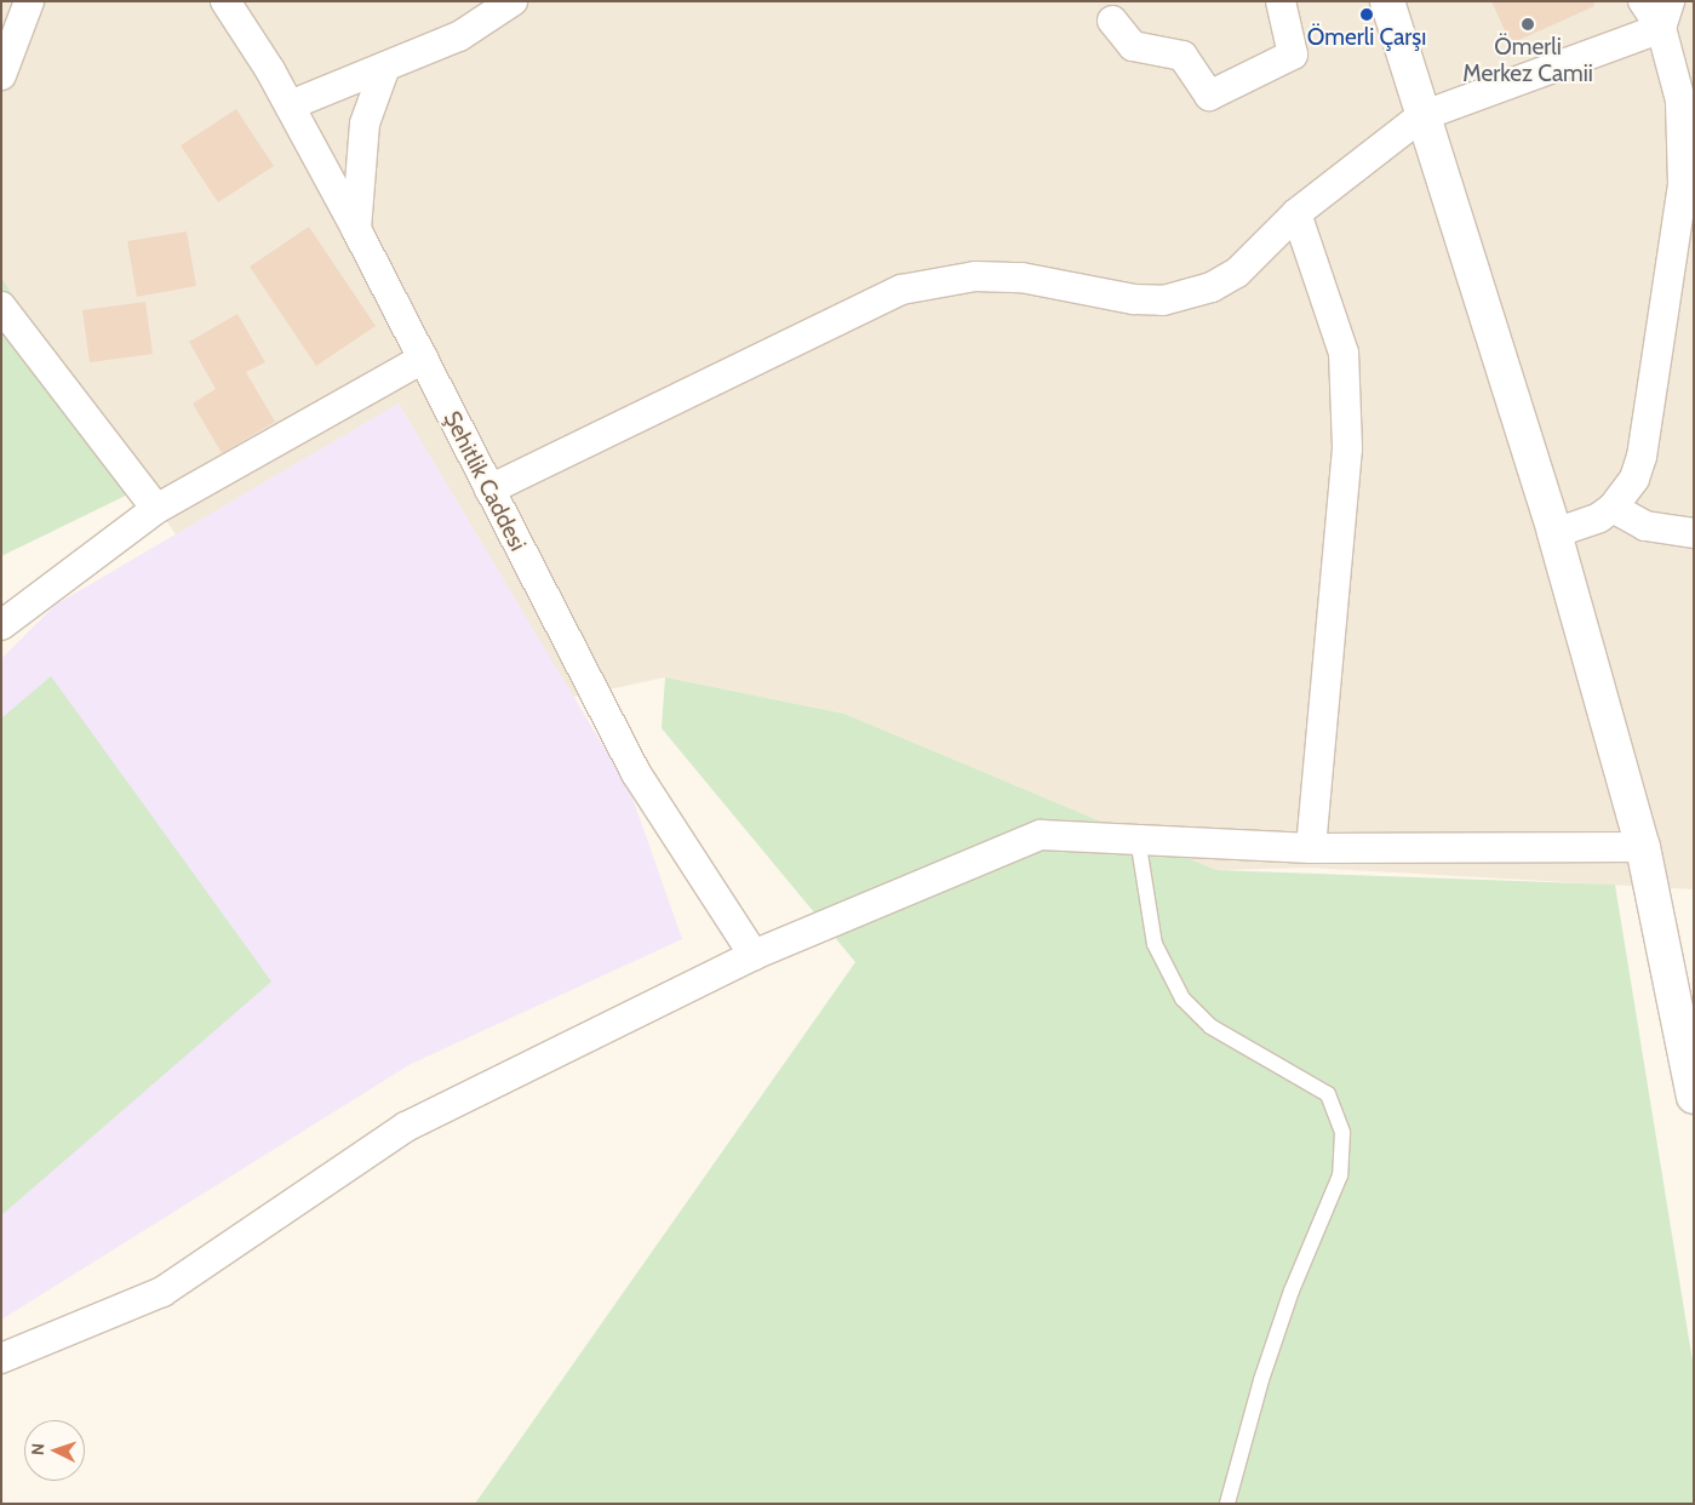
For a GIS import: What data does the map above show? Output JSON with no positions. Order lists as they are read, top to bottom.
{
  "streets": {
    "street": ["Şehitlik Caddesi"]
  },
  "places": ["Ömerli Çarşı", "Ömerli Merkez Camii"],
  "north": "left"
}
